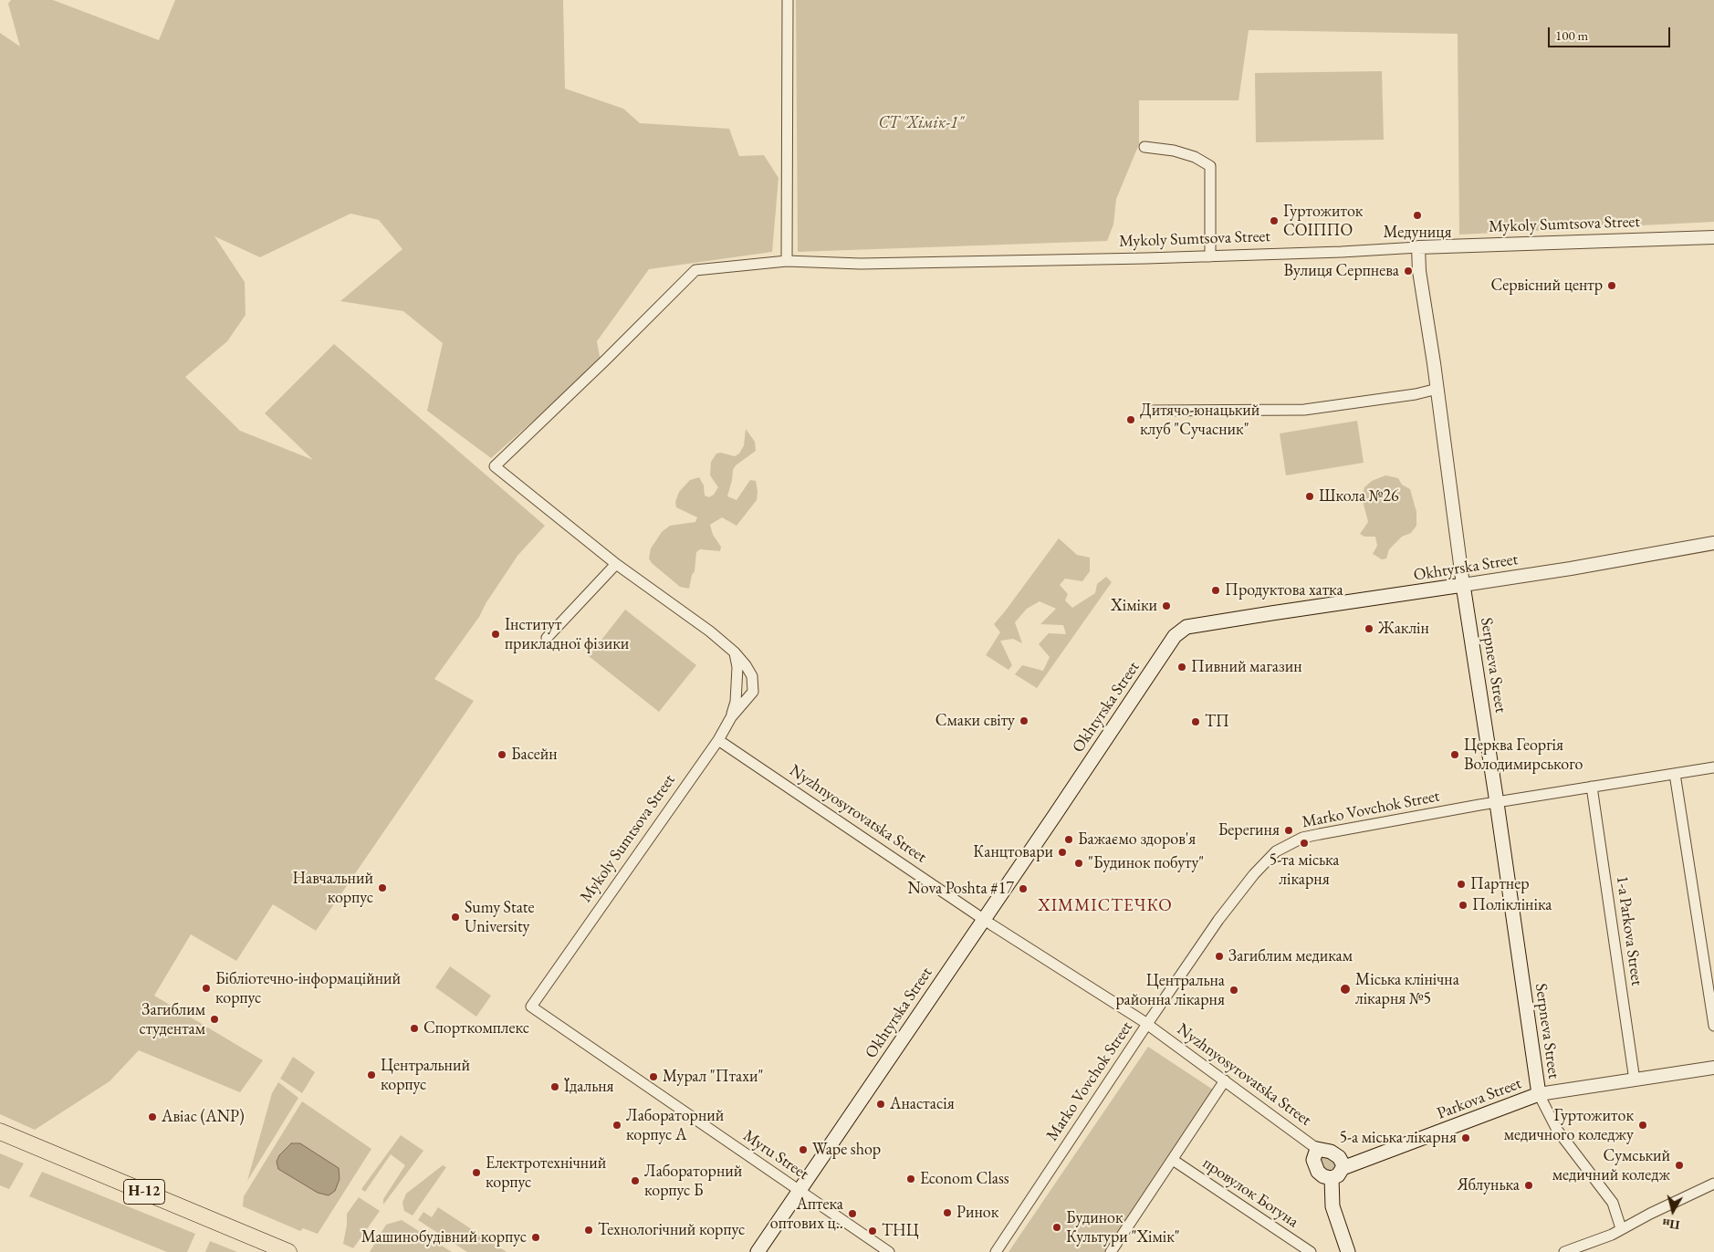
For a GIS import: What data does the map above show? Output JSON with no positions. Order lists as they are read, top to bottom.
{
  "streets": {
    "main road": [
      "Okhtyrska Street",
      "Serpneva Street",
      "Nyzhnyosyrovatska Street",
      "Parkova Street",
      "Н-12"
    ],
    "street": [
      "Mykoly Sumtsova Street",
      "Marko Vovchok Street",
      "1-a Parkova Street",
      "Myru Street",
      "провулок Богуна"
    ]
  },
  "crossings": [
    ["Mykoly Sumtsova Street", "Serpneva Street"],
    ["Mykoly Sumtsova Street", "Nyzhnyosyrovatska Street"],
    ["Mykoly Sumtsova Street", "Myru Street"],
    ["Okhtyrska Street", "Serpneva Street"],
    ["Okhtyrska Street", "Nyzhnyosyrovatska Street"],
    ["Okhtyrska Street", "Myru Street"],
    ["Serpneva Street", "Marko Vovchok Street"],
    ["Serpneva Street", "Parkova Street"],
    ["Marko Vovchok Street", "Nyzhnyosyrovatska Street"],
    ["Marko Vovchok Street", "1-a Parkova Street"],
    ["Nyzhnyosyrovatska Street", "Parkova Street"],
    ["1-a Parkova Street", "Parkova Street"]
  ],
  "districts": ["ХІММІСТЕЧКО"],
  "parks": ["СТ \"Хімік-1\""],
  "places": [
    "Медуниця",
    "Гуртожиток СОІППО",
    "Вулиця Серпнева",
    "Сервісний центр",
    "Дитячо-юнацький клуб \"Сучасник\"",
    "Школа №26",
    "Продуктова хатка",
    "Хіміки",
    "Жаклін",
    "Інститут прикладної фізики",
    "Пивний магазин",
    "Смаки світу",
    "ТП",
    "Басейн",
    "Церква Георгія Володимирського",
    "Берегиня",
    "Бажаємо здоров'я",
    "5-та міська лікарня",
    "Канцтовари",
    "\"Будинок побуту\"",
    "Партнер",
    "Навчальний корпус",
    "Nova Poshta #17",
    "Поліклініка",
    "Sumy State University",
    "Загиблим медикам",
    "Бібліотечно-інформаційний корпус",
    "Міська клінічна лікарня №5",
    "Центральна районна лікарня",
    "Загиблим студентам",
    "Спорткомплекс",
    "Центральний корпус",
    "Мурал \"Птахи\"",
    "Їдальня",
    "Анастасія",
    "Авіас (ANP)",
    "Лабораторний корпус А",
    "Гуртожиток медичного коледжу",
    "5-а міська лікарня",
    "Wape shop",
    "Сумський медичний коледж",
    "Електротехнічний корпус",
    "Econom Class",
    "Лабораторний корпус Б",
    "Яблунька",
    "Ринок",
    "Аптека оптових ц..",
    "Будинок Культури \"Хімік\"",
    "Технологічний корпус",
    "ТНЦ",
    "Машинобудівний корпус"
  ],
  "scale_bar": "100 m",
  "north": "bottom"
}
